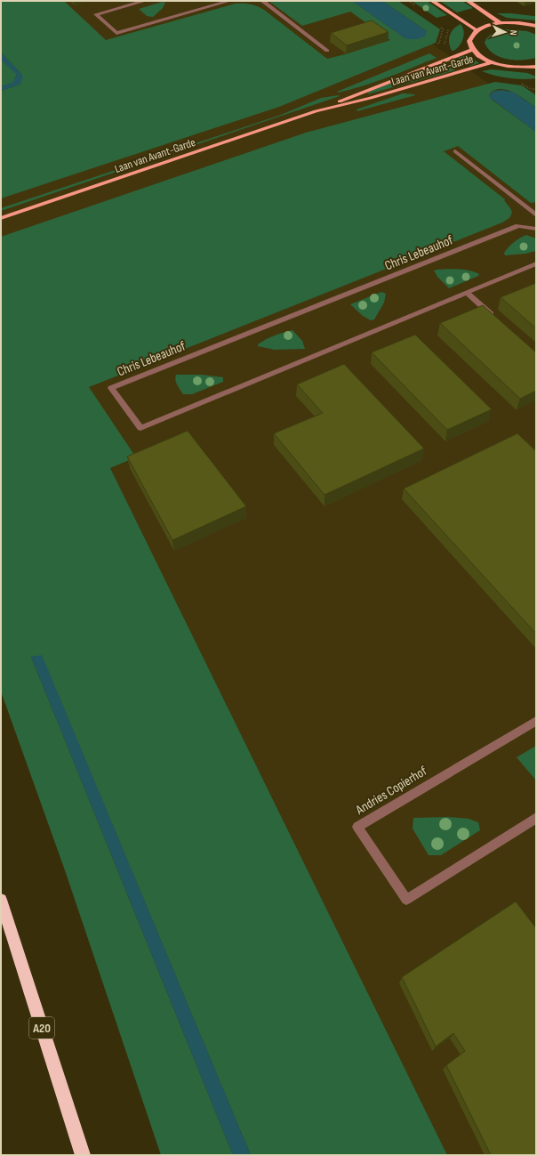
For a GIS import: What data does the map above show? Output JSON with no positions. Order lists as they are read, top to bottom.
{
  "streets": {
    "highway": ["A20"],
    "main road": ["Laan van Avant-Garde"],
    "street": ["Chris Lebeauhof", "Andries Copierhof"]
  },
  "north": "right"
}
